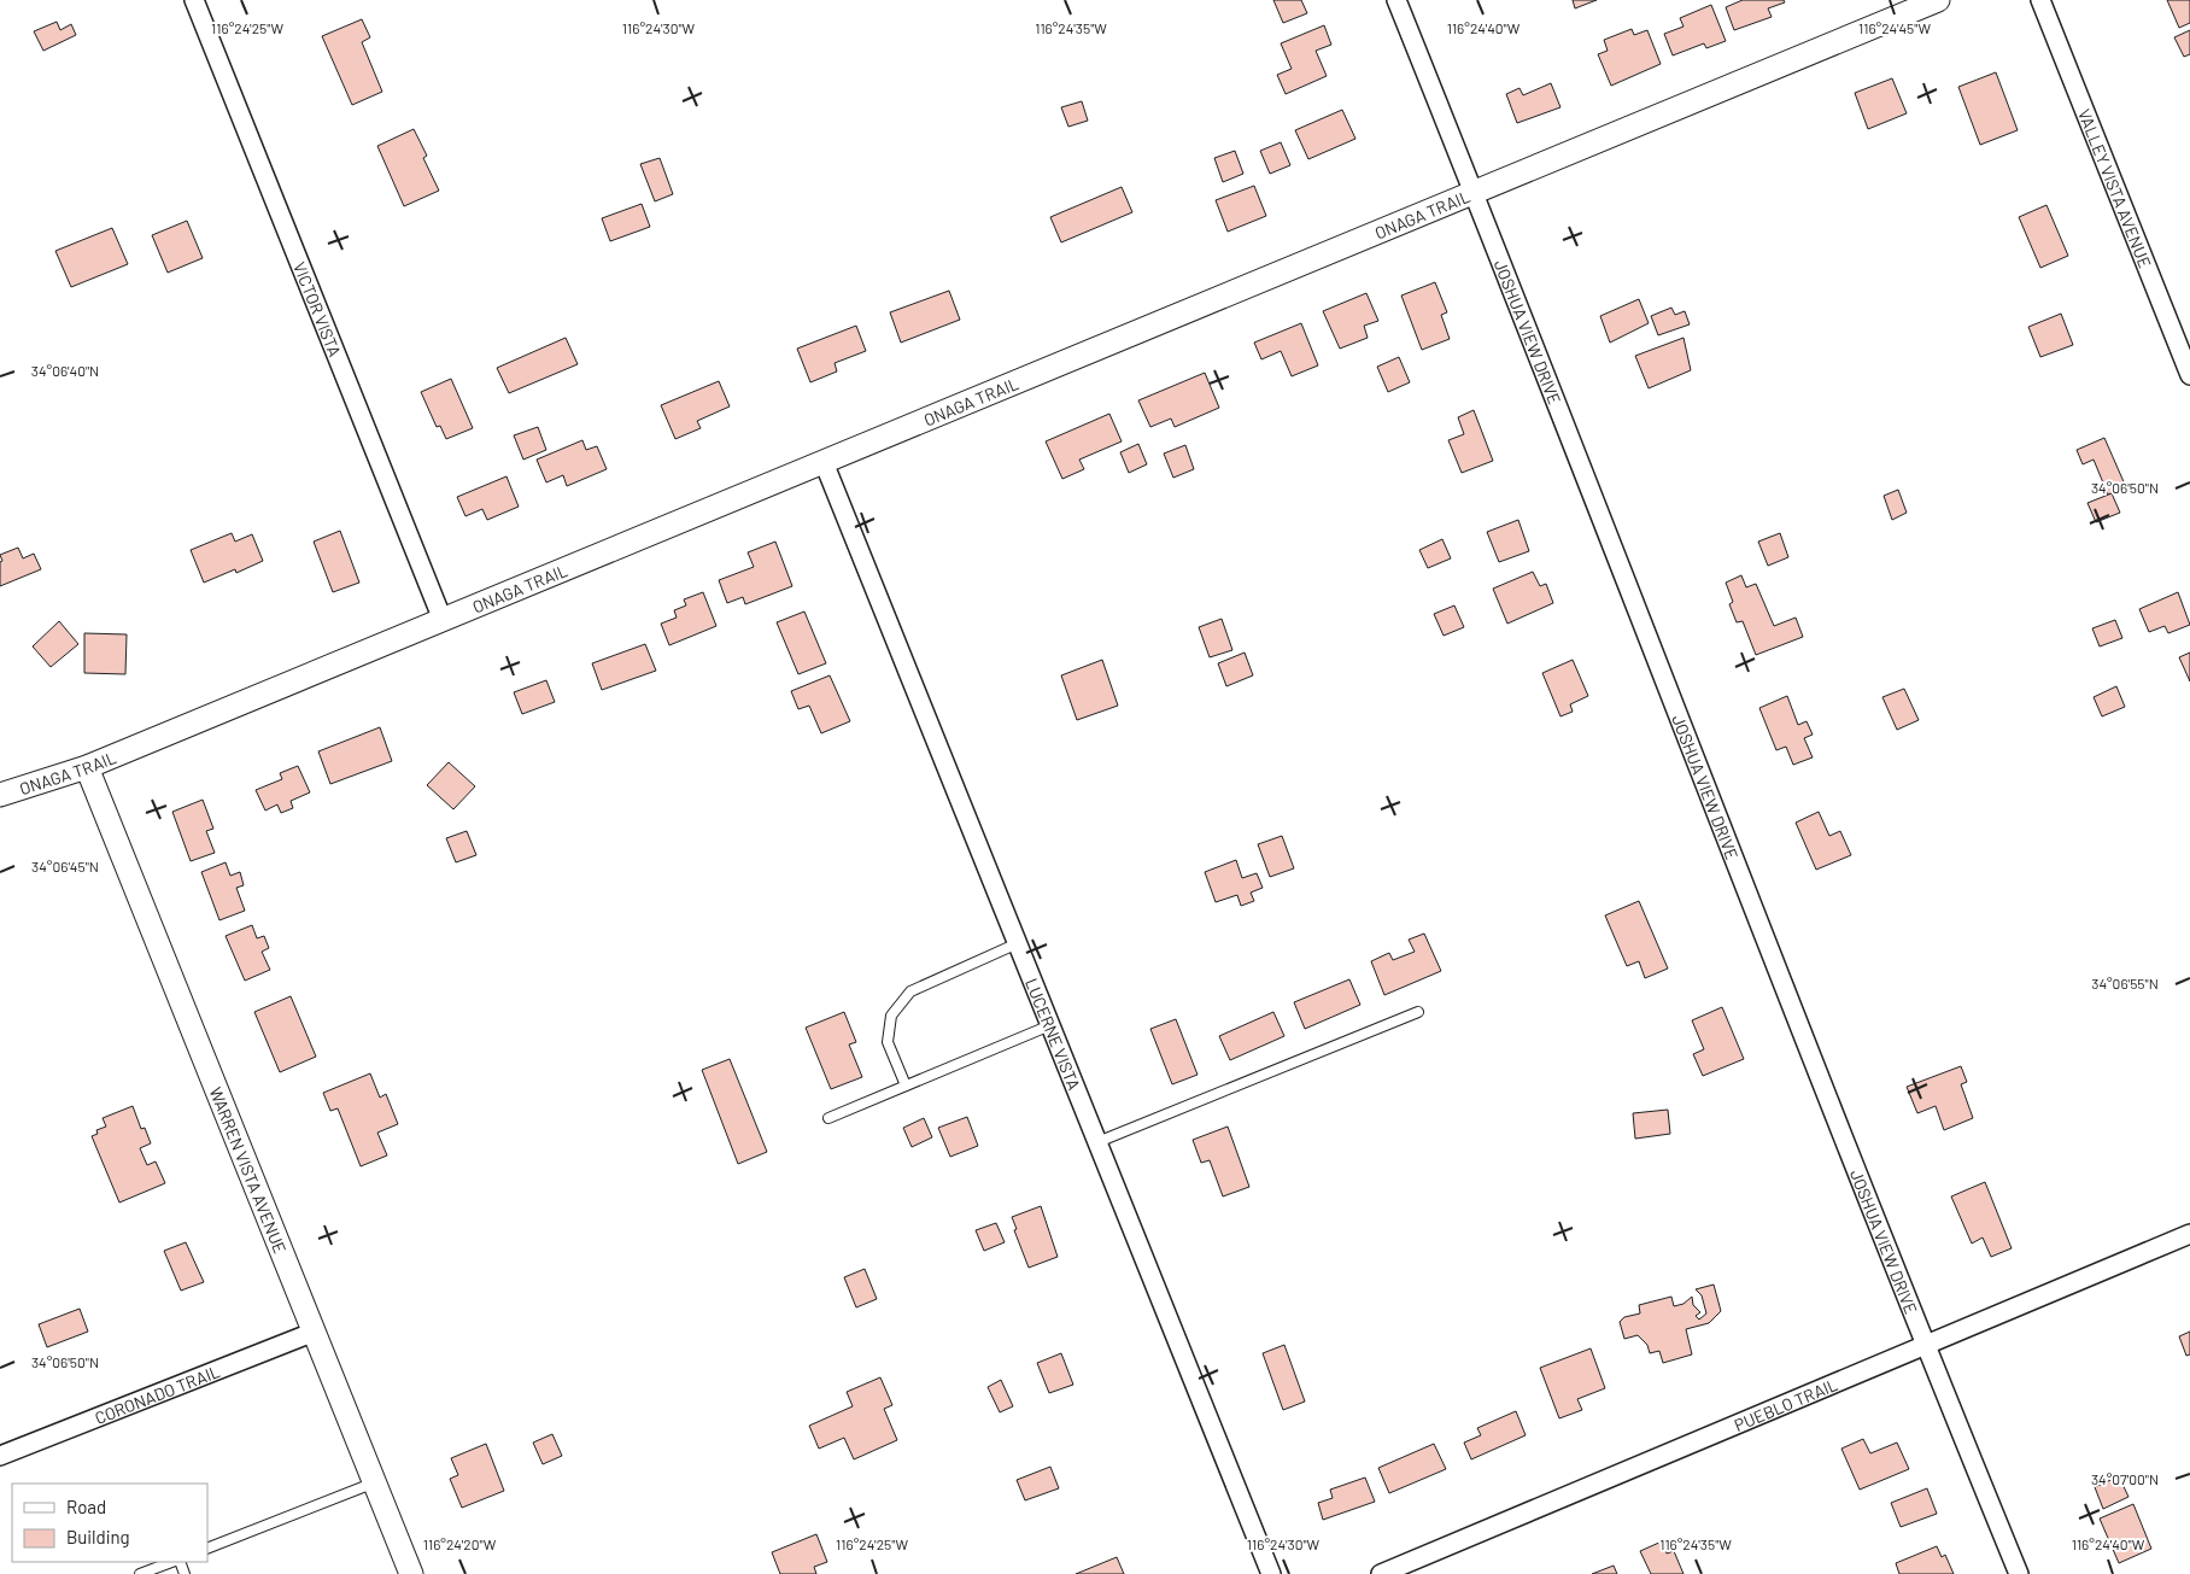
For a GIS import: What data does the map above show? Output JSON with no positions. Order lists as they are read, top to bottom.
{
  "streets": {
    "street": [
      "VALLEY VISTA AVENUE",
      "ONAGA TRAIL",
      "VICTOR VISTA",
      "JOSHUA VIEW DRIVE",
      "LUCERNE VISTA",
      "WARREN VISTA AVENUE",
      "CORONADO TRAIL",
      "PUEBLO TRAIL"
    ]
  },
  "crossings": [
    ["ONAGA TRAIL", "VICTOR VISTA"],
    ["ONAGA TRAIL", "JOSHUA VIEW DRIVE"],
    ["ONAGA TRAIL", "LUCERNE VISTA"],
    ["ONAGA TRAIL", "WARREN VISTA AVENUE"],
    ["JOSHUA VIEW DRIVE", "PUEBLO TRAIL"],
    ["WARREN VISTA AVENUE", "CORONADO TRAIL"]
  ],
  "legend": ["Road", "Building"],
  "coordinates": [
    "116°24'25\"W",
    "116°24'30\"W",
    "116°24'35\"W",
    "116°24'40\"W",
    "116°24'45\"W",
    "34°06'40\"N",
    "34°06'50\"N",
    "34°06'45\"N",
    "34°06'55\"N",
    "34°07'00\"N",
    "116°24'20\"W"
  ]
}
